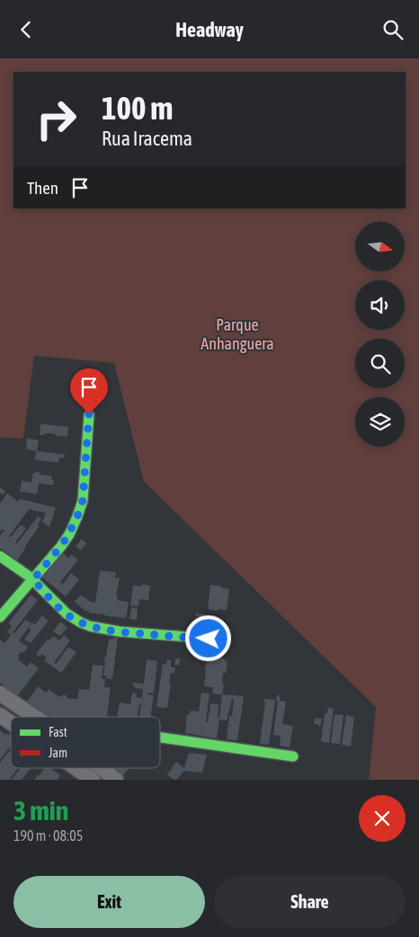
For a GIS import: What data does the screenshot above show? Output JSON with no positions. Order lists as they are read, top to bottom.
{
  "parks": ["Parque Anhanguera"],
  "legend": ["Fast", "Jam"],
  "north": "right",
  "page": {
    "header": "Headway",
    "turn": ["100 m", "Rua Iracema"],
    "then": "Then",
    "heading": ["3 min", "190 m · 08:05"],
    "buttons": ["Exit", "Share"]
  }
}
